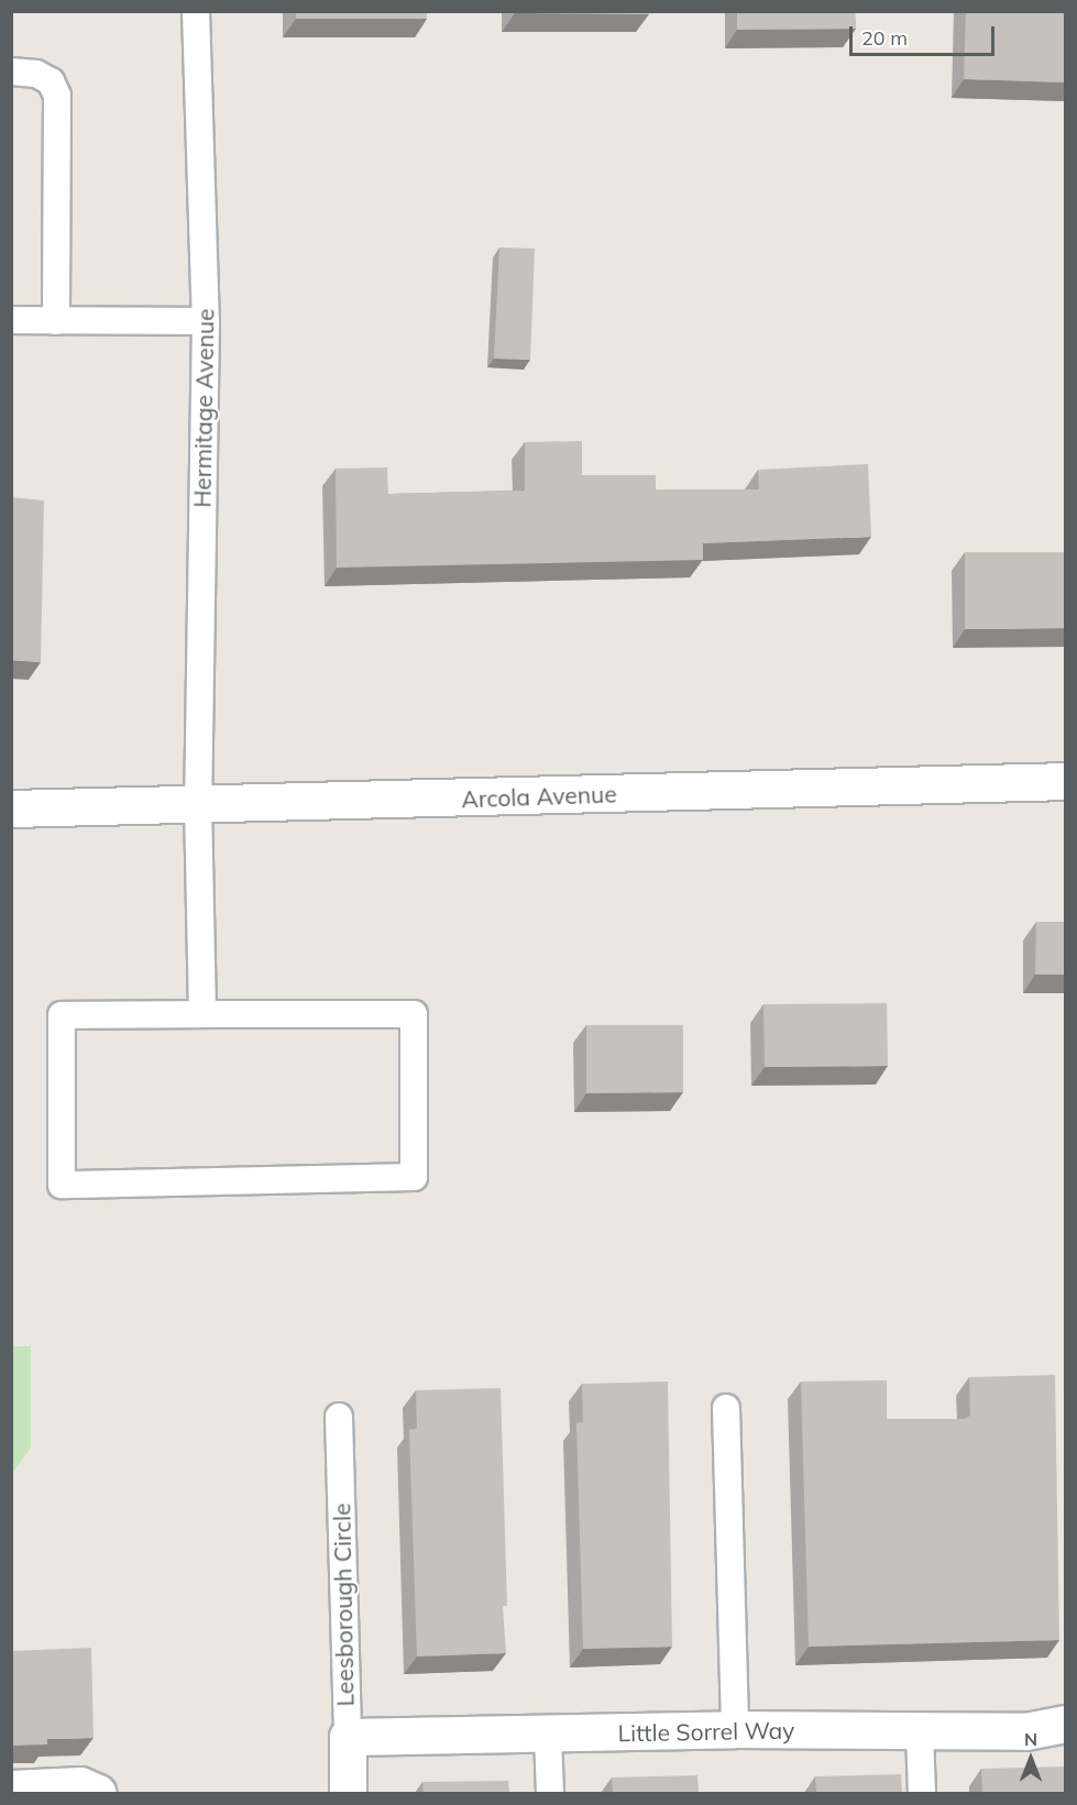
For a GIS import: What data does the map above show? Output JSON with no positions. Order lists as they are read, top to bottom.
{
  "streets": {
    "street": ["Arcola Avenue", "Leesborough Circle", "Little Sorrel Way"],
    "lane": ["Hermitage Avenue"]
  },
  "crossings": [
    ["Hermitage Avenue", "Arcola Avenue"],
    ["Leesborough Circle", "Little Sorrel Way"]
  ],
  "scale_bar": "20 m",
  "north": "top"
}
